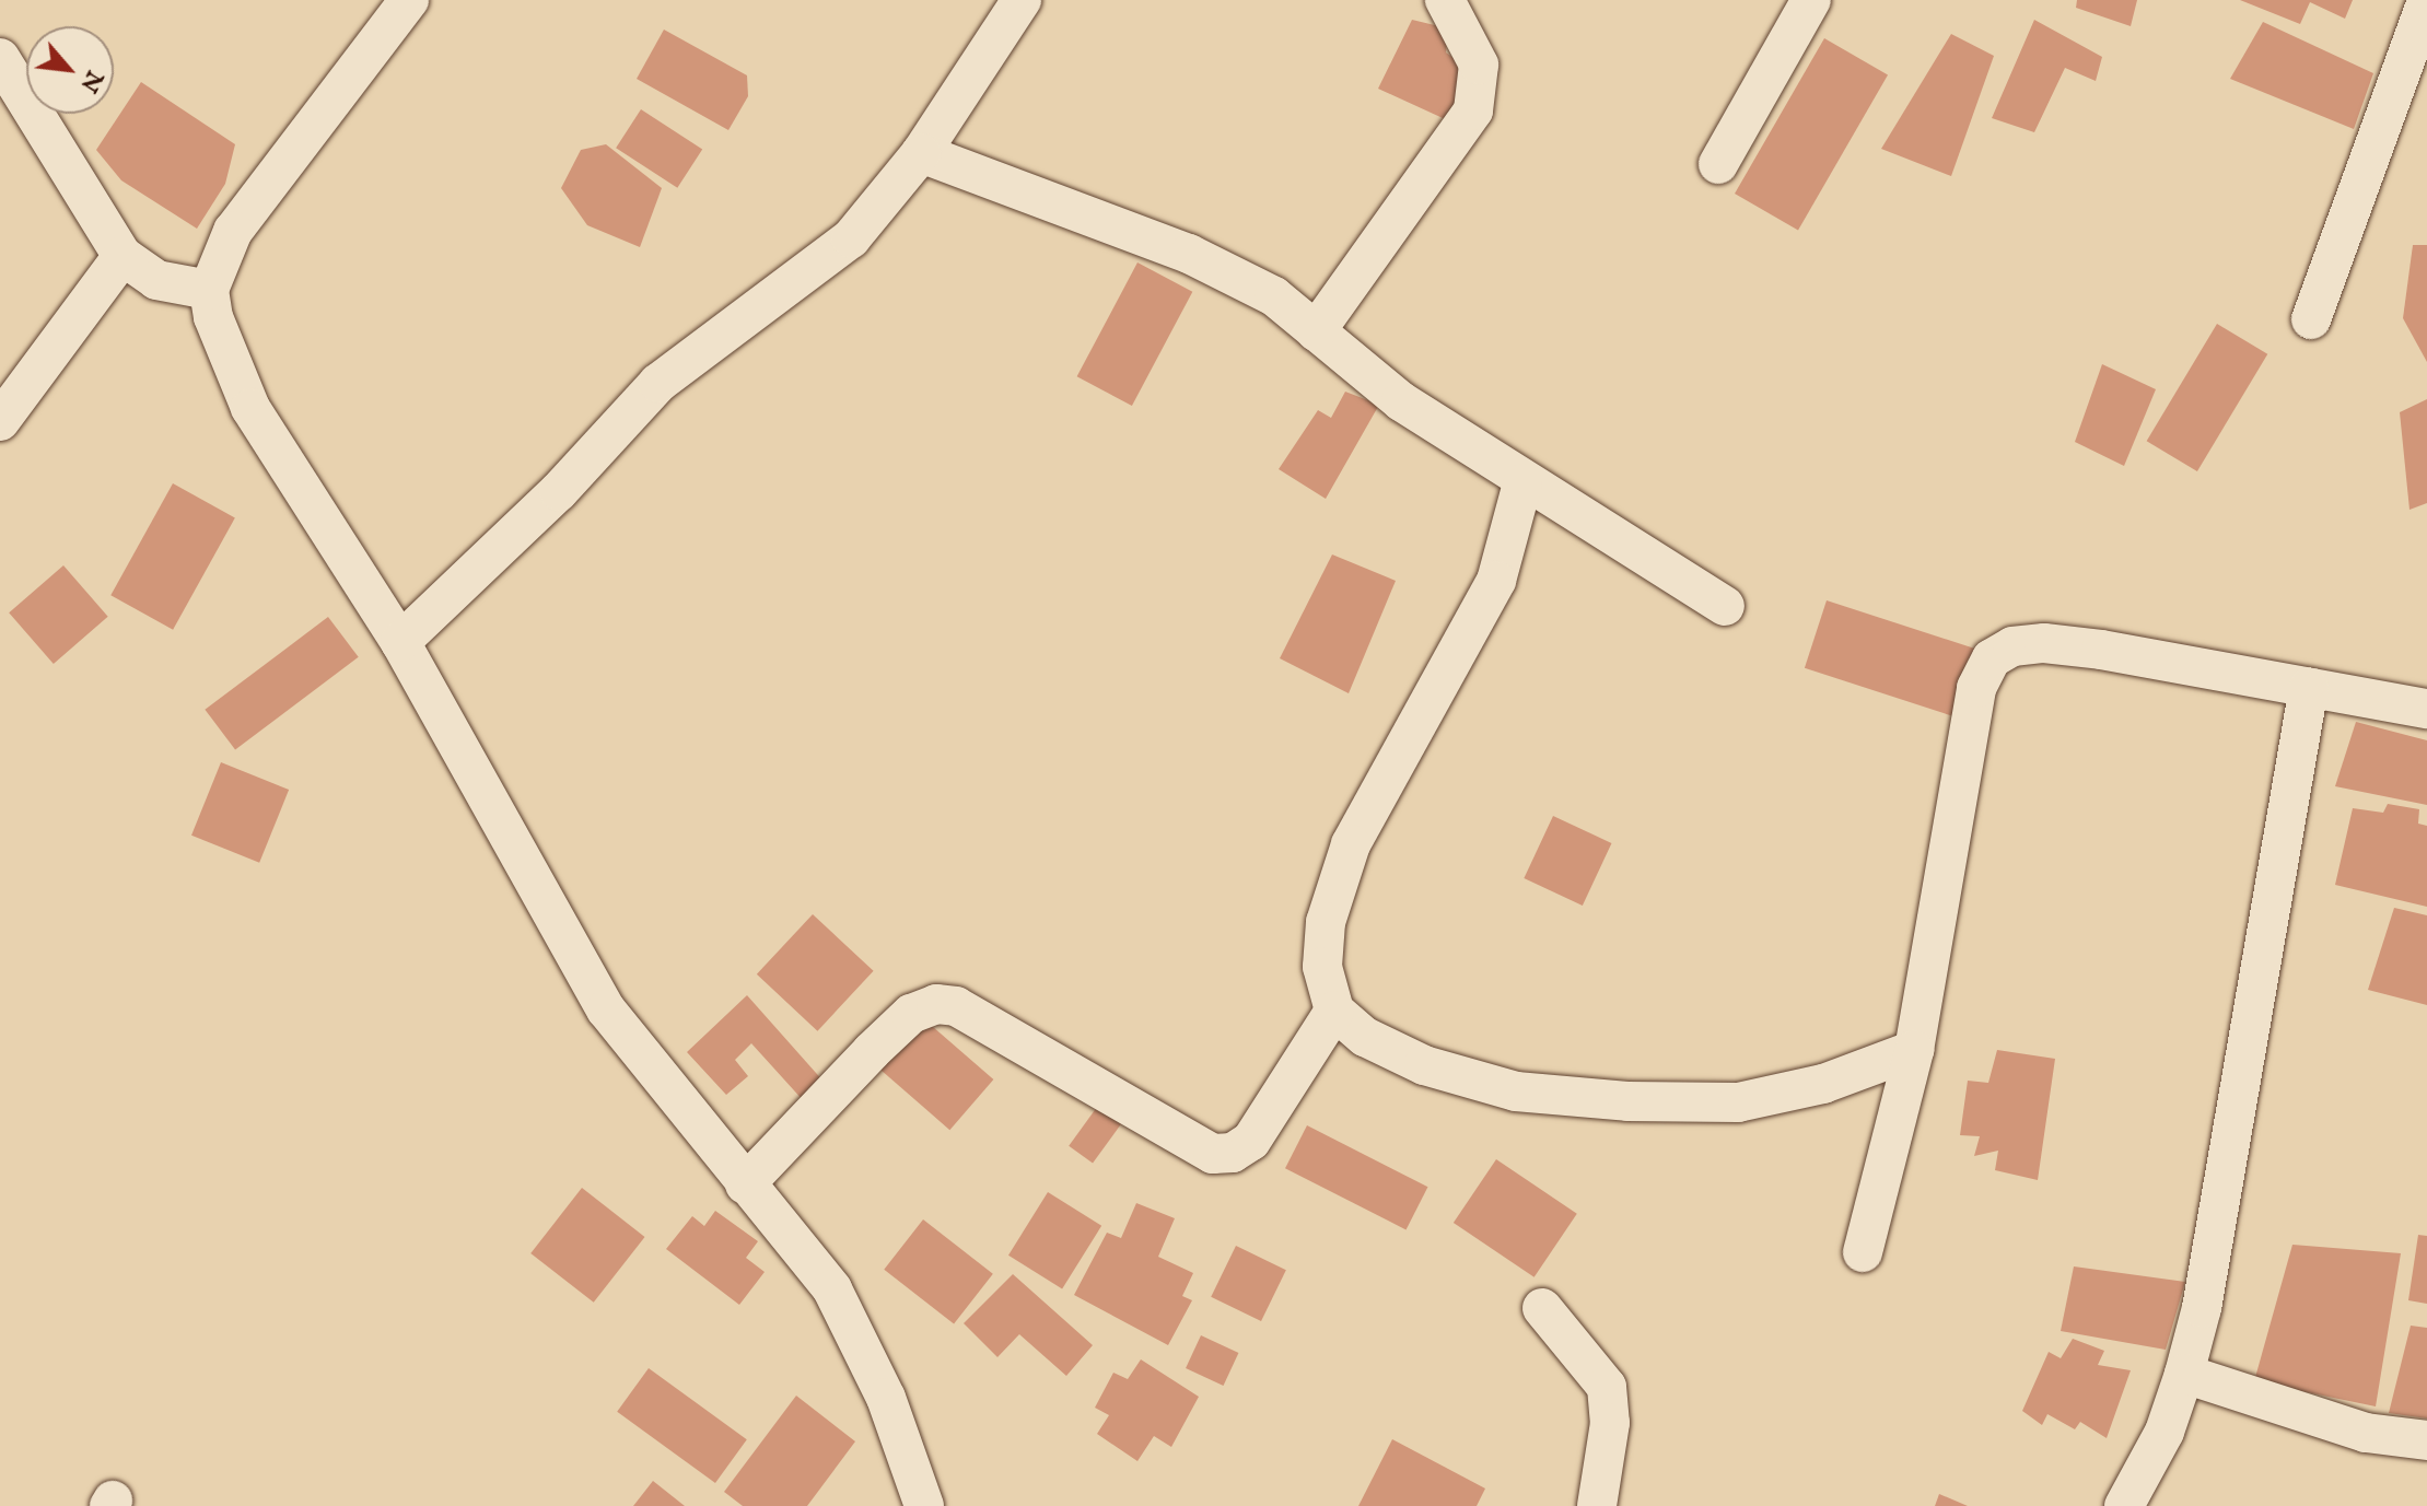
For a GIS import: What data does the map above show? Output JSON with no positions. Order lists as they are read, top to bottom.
{
  "north": "bottom right"
}
